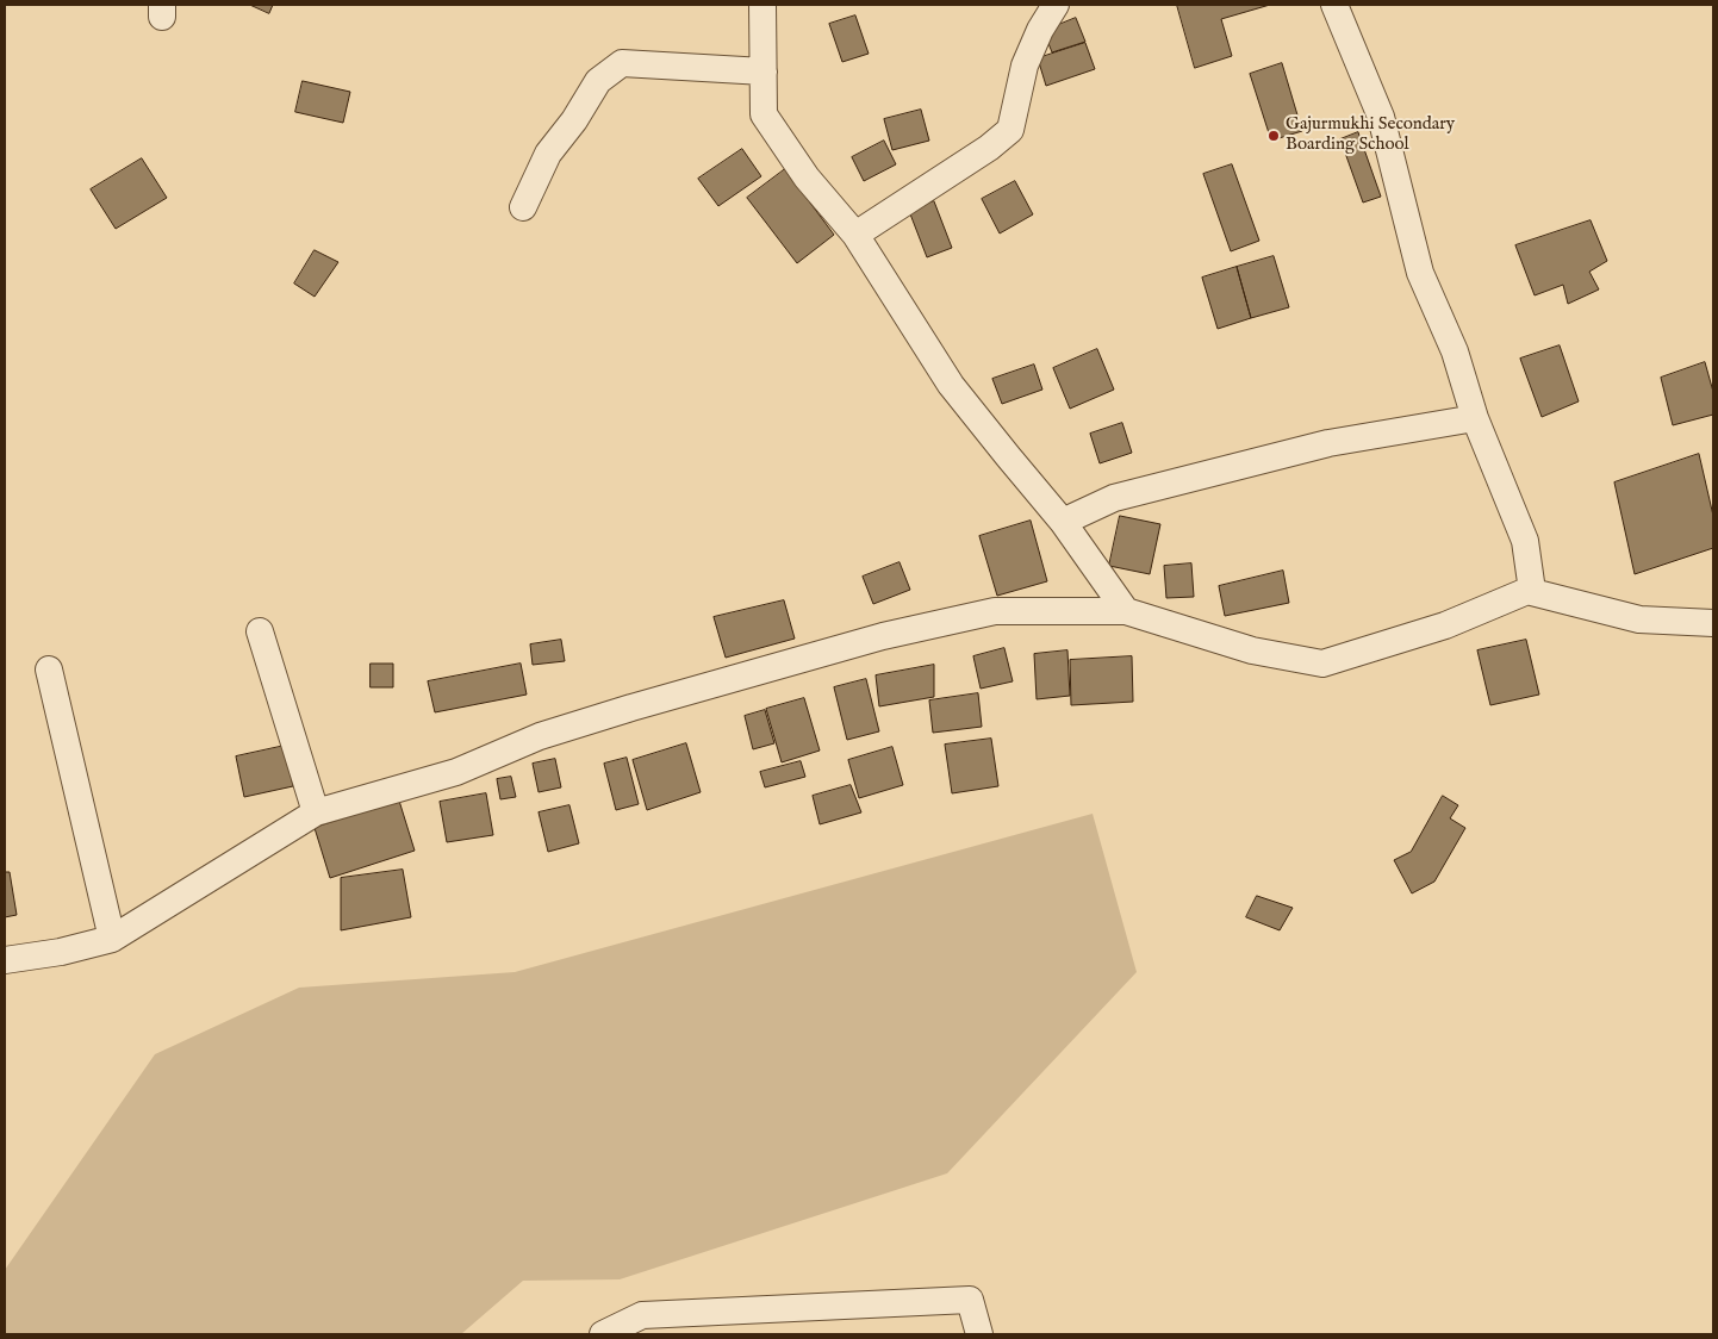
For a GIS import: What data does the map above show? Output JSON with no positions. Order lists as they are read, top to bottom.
{
  "places": ["Gajurmukhi Secondary Boarding School"]
}
